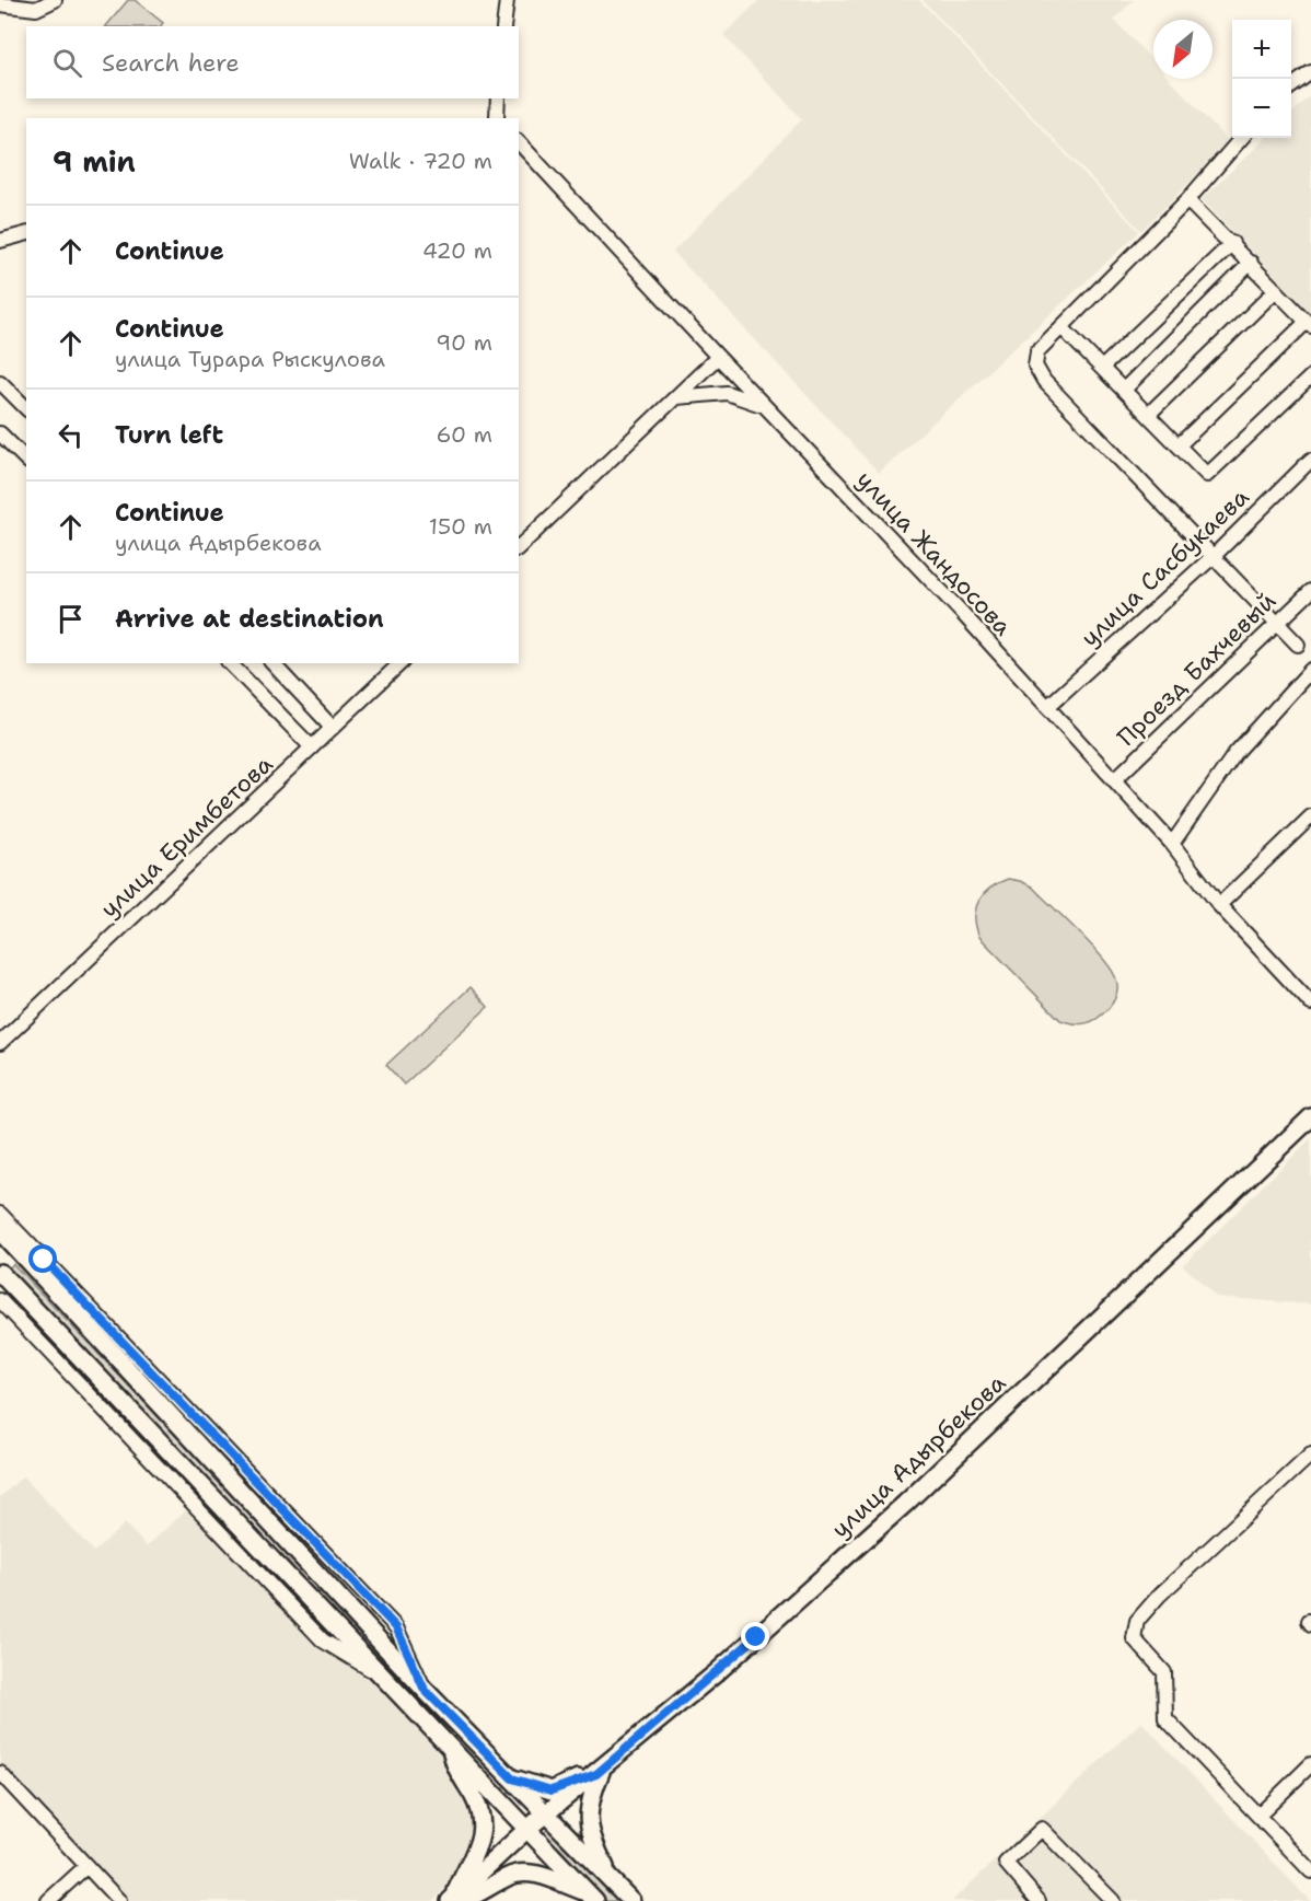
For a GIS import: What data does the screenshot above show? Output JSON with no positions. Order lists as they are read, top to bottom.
{
  "streets": {
    "main road": ["улица Адырбекова"],
    "street": [
      "улица Жандосова",
      "улица Сасбукаева",
      "Проезд Бахчевый",
      "улица Еримбетова"
    ]
  },
  "crossings": [
    ["улица Жандосова", "улица Сасбукаева"],
    ["улица Жандосова", "Проезд Бахчевый"]
  ],
  "north": "bottom left",
  "page": {
    "map_buttons": ["+", "−"],
    "search": "Search here",
    "heading": ["9 min", "Walk · 720 m"],
    "list": [
      ["Continue", "420 m"],
      ["Continue", "улица Турара Рыскулова", "90 m"],
      ["Turn left", "60 m"],
      ["Continue", "улица Адырбекова", "150 m"],
      "Arrive at destination"
    ]
  }
}
